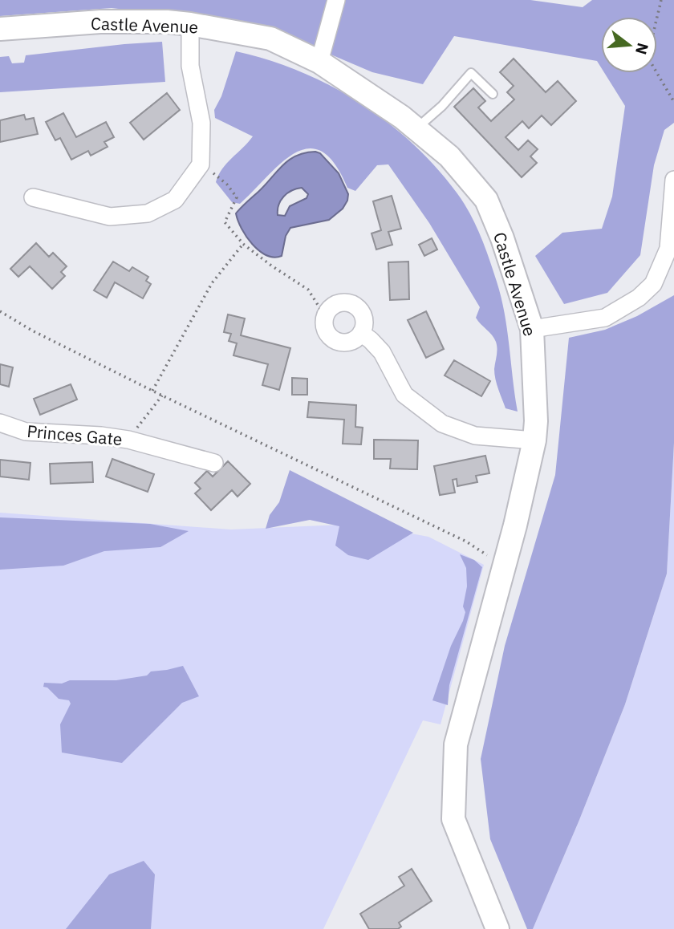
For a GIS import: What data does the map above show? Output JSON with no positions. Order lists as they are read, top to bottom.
{
  "streets": {
    "street": ["Castle Avenue", "Princes Gate"]
  },
  "north": "right"
}
